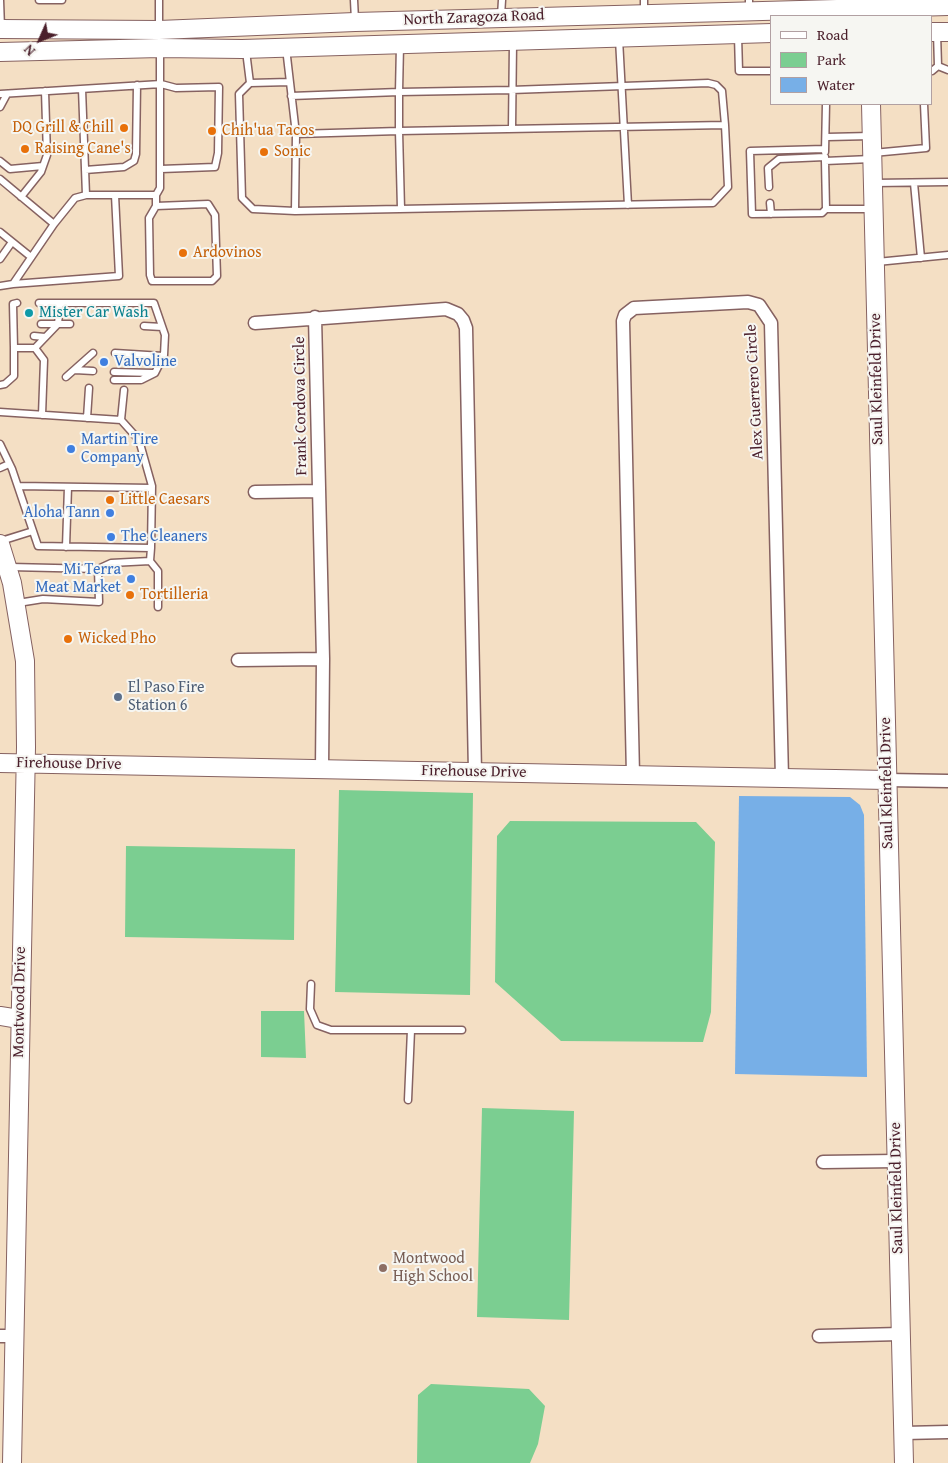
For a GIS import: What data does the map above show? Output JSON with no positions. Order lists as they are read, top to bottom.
{
  "streets": {
    "main road": [
      "North Zaragoza Road",
      "Saul Kleinfeld Drive",
      "Firehouse Drive",
      "Montwood Drive"
    ],
    "street": ["Alex Guerrero Circle", "Frank Cordova Circle"]
  },
  "crossings": [
    ["Saul Kleinfeld Drive", "Firehouse Drive"],
    ["Alex Guerrero Circle", "Firehouse Drive"],
    ["Frank Cordova Circle", "Firehouse Drive"],
    ["Firehouse Drive", "Montwood Drive"]
  ],
  "places": [
    "DQ Grill & Chill",
    "Chih'ua Tacos",
    "Raising Cane's",
    "Sonic",
    "Ardovinos",
    "Mister Car Wash",
    "Valvoline",
    "Martin Tire Company",
    "Little Caesars",
    "Aloha Tann",
    "The Cleaners",
    "Mi Terra Meat Market",
    "Tortilleria",
    "Wicked Pho",
    "El Paso Fire Station 6",
    "Montwood High School"
  ],
  "legend": ["Road", "Park", "Water"],
  "north": "bottom left"
}
